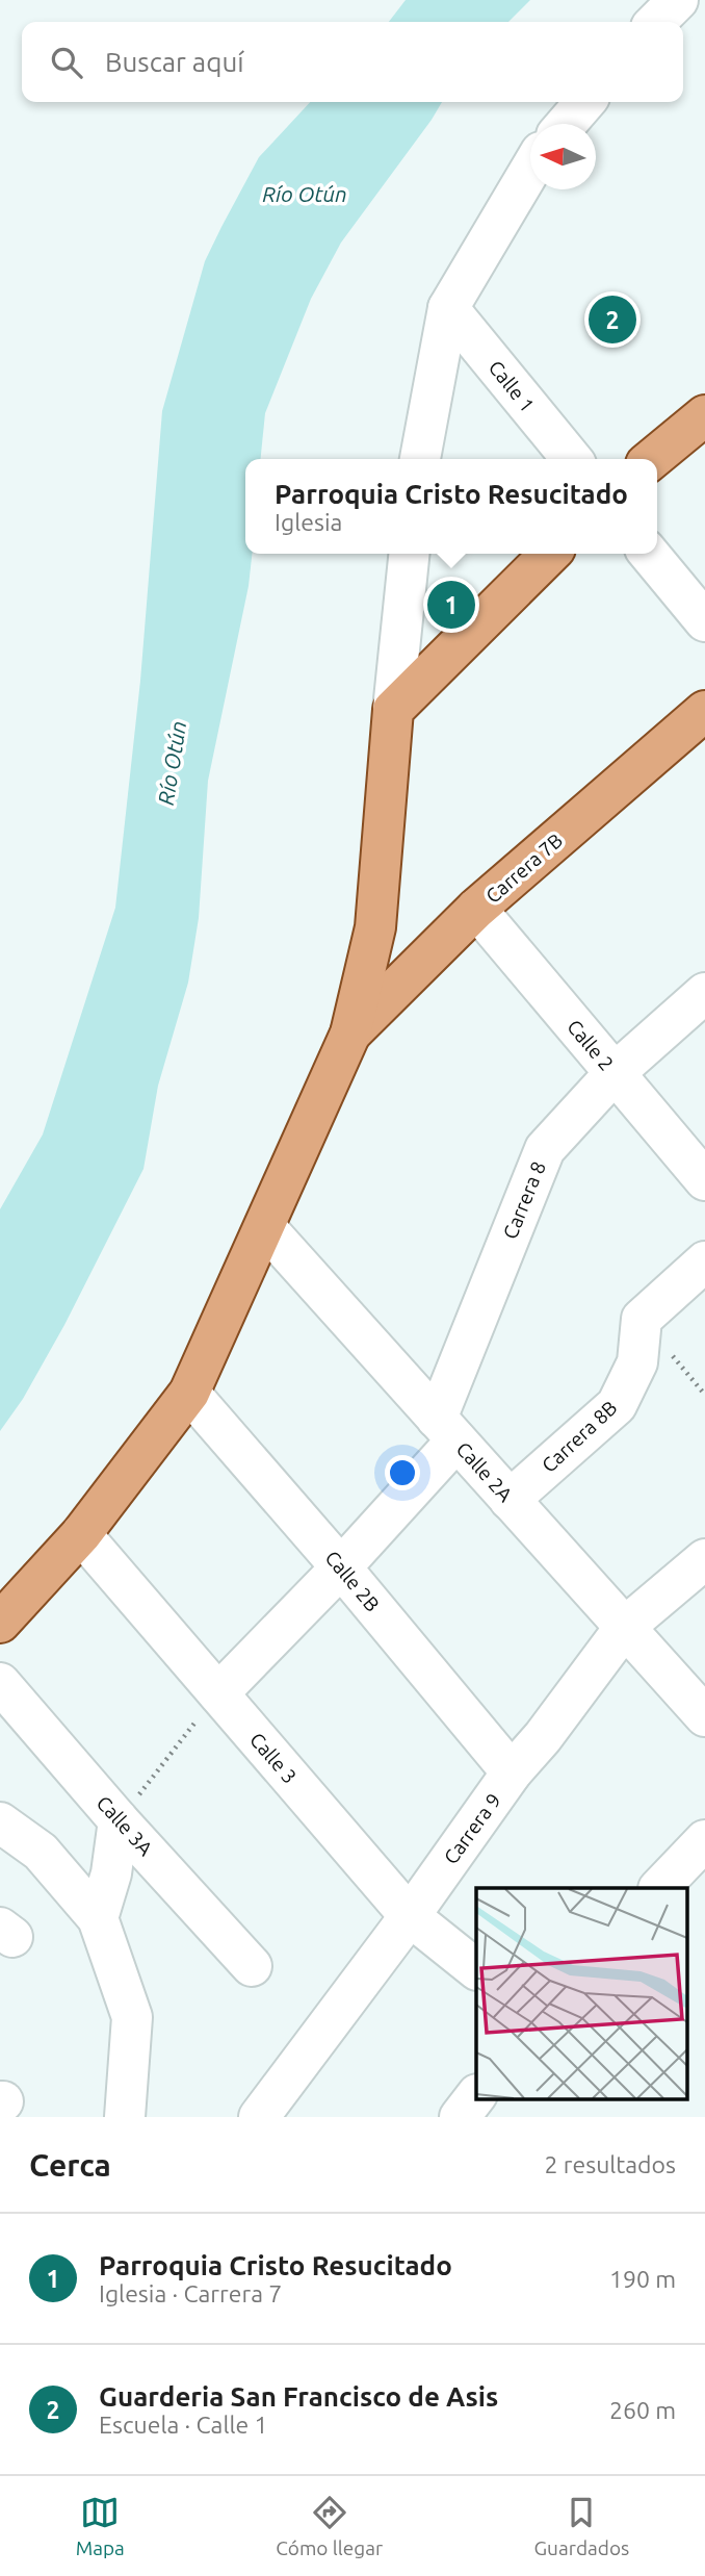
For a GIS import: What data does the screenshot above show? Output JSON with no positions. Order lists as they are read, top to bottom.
{
  "streets": {
    "main road": ["Carrera 7B"],
    "street": [
      "Calle 1",
      "Calle 2",
      "Carrera 8",
      "Carrera 8B",
      "Calle 2A",
      "Calle 2B",
      "Calle 3",
      "Calle 3A",
      "Carrera 9"
    ]
  },
  "crossings": [
    ["Carrera 7B", "Calle 2"],
    ["Calle 2", "Carrera 8"],
    ["Carrera 8", "Calle 2A"],
    ["Carrera 8B", "Calle 2A"],
    ["Calle 2A", "Carrera 9"],
    ["Calle 2B", "Carrera 9"],
    ["Calle 3", "Carrera 9"]
  ],
  "water": ["Río Otún"],
  "north": "left",
  "page": {
    "search": "Buscar aquí",
    "pins": ["2", "1"],
    "popup": ["Parroquia Cristo Resucitado", "Iglesia"],
    "heading": ["Cerca", "2 resultados"],
    "list": [
      {
        "mark": "1",
        "name": "Parroquia Cristo Resucitado",
        "note": "Iglesia · Carrera 7",
        "value": "190 m"
      },
      {
        "mark": "2",
        "name": "Guarderia San Francisco de Asis",
        "note": "Escuela · Calle 1",
        "value": "260 m"
      }
    ],
    "nav": ["Mapa", "Cómo llegar", "Guardados"]
  }
}
